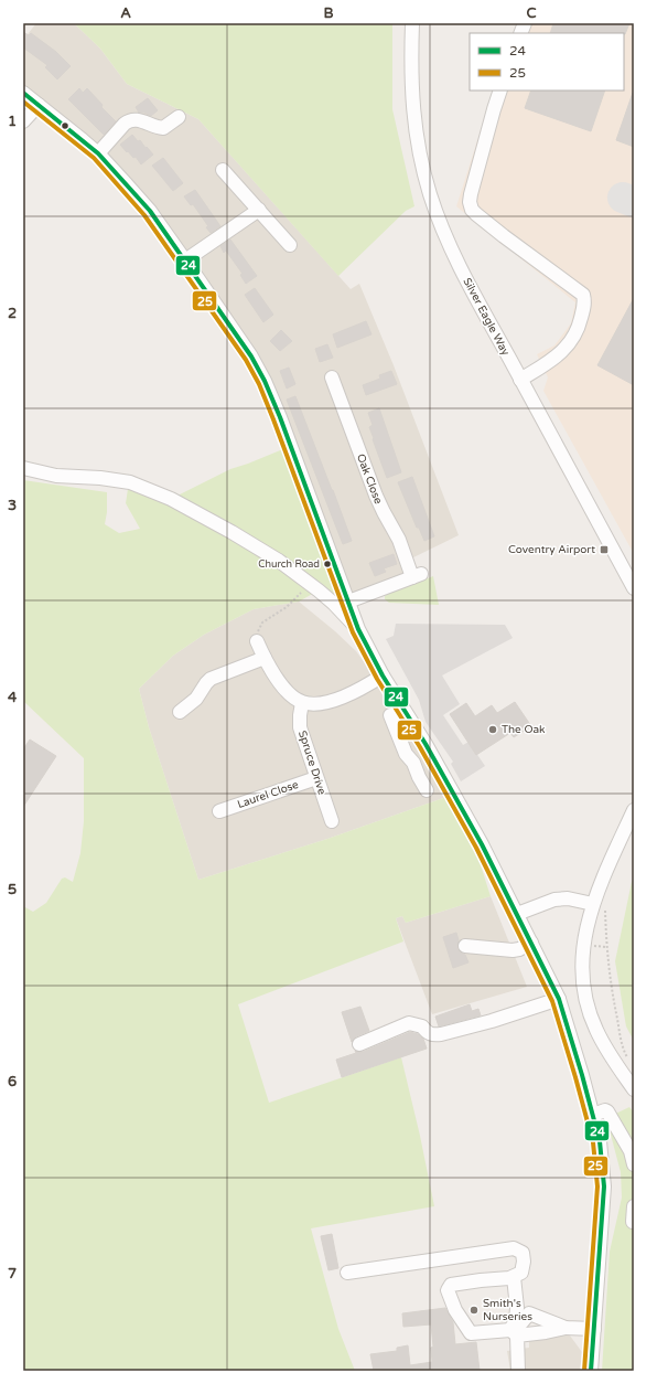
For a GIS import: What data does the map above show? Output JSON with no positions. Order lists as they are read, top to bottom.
{
  "streets": {
    "street": [
      "Silver Eagle Way",
      "Oak Close",
      "Spruce Drive",
      "Laurel Close"
    ]
  },
  "crossings": [
    ["Spruce Drive", "Laurel Close"]
  ],
  "places": {
    "transit": ["Coventry Airport"],
    "other": ["Church Road", "The Oak", "Smith's Nurseries"]
  },
  "lines": ["transit line 24", "transit line 25"],
  "legend": ["24", "25"],
  "grid": {
    "columns": ["A", "B", "C"],
    "rows": [
      "1",
      "2",
      "3",
      "4",
      "5",
      "6",
      "7"
    ]
  }
}
